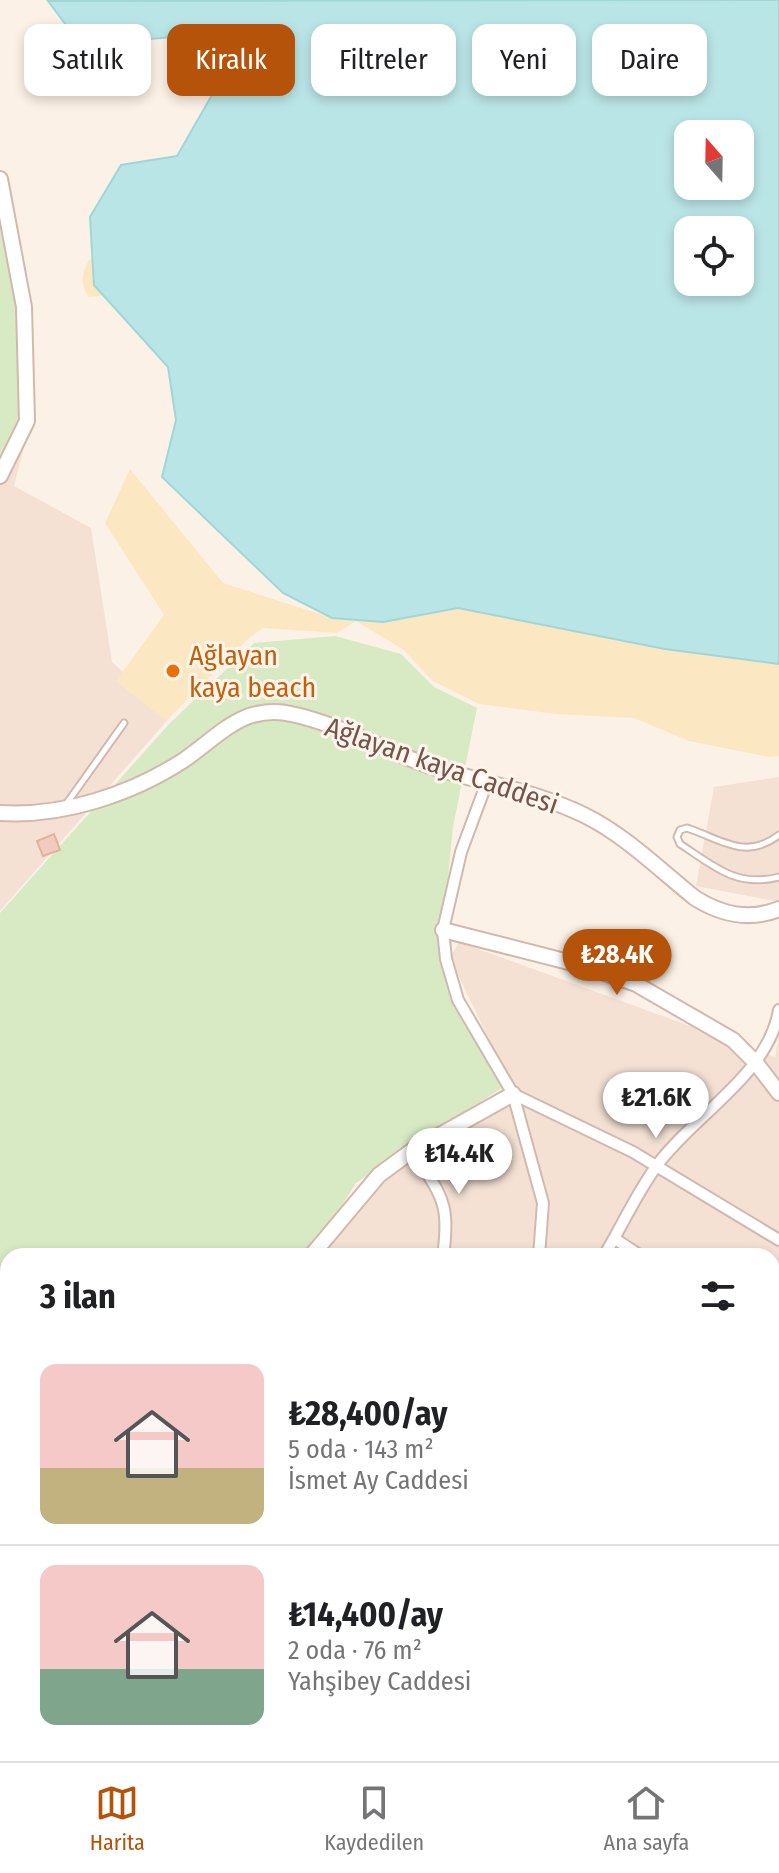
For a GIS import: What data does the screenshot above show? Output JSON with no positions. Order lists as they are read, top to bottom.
{
  "streets": {
    "street": ["Ağlayan kaya Caddesi"]
  },
  "places": ["Ağlayan kaya beach"],
  "north": "top",
  "page": {
    "chip": [
      "Satılık",
      "Kiralık",
      "Filtreler",
      "Yeni",
      "Daire"
    ],
    "price": ["₺28.4K", "₺21.6K", "₺14.4K"],
    "heading": "3 ilan",
    "list": [
      {
        "name": "₺28,400/ay",
        "note": "5 oda · 143 m² · İsmet Ay Caddesi"
      },
      {
        "name": "₺14,400/ay",
        "note": "2 oda · 76 m² · Yahşibey Caddesi"
      }
    ],
    "tabs": ["Harita", "Kaydedilen", "Ana sayfa"]
  }
}
